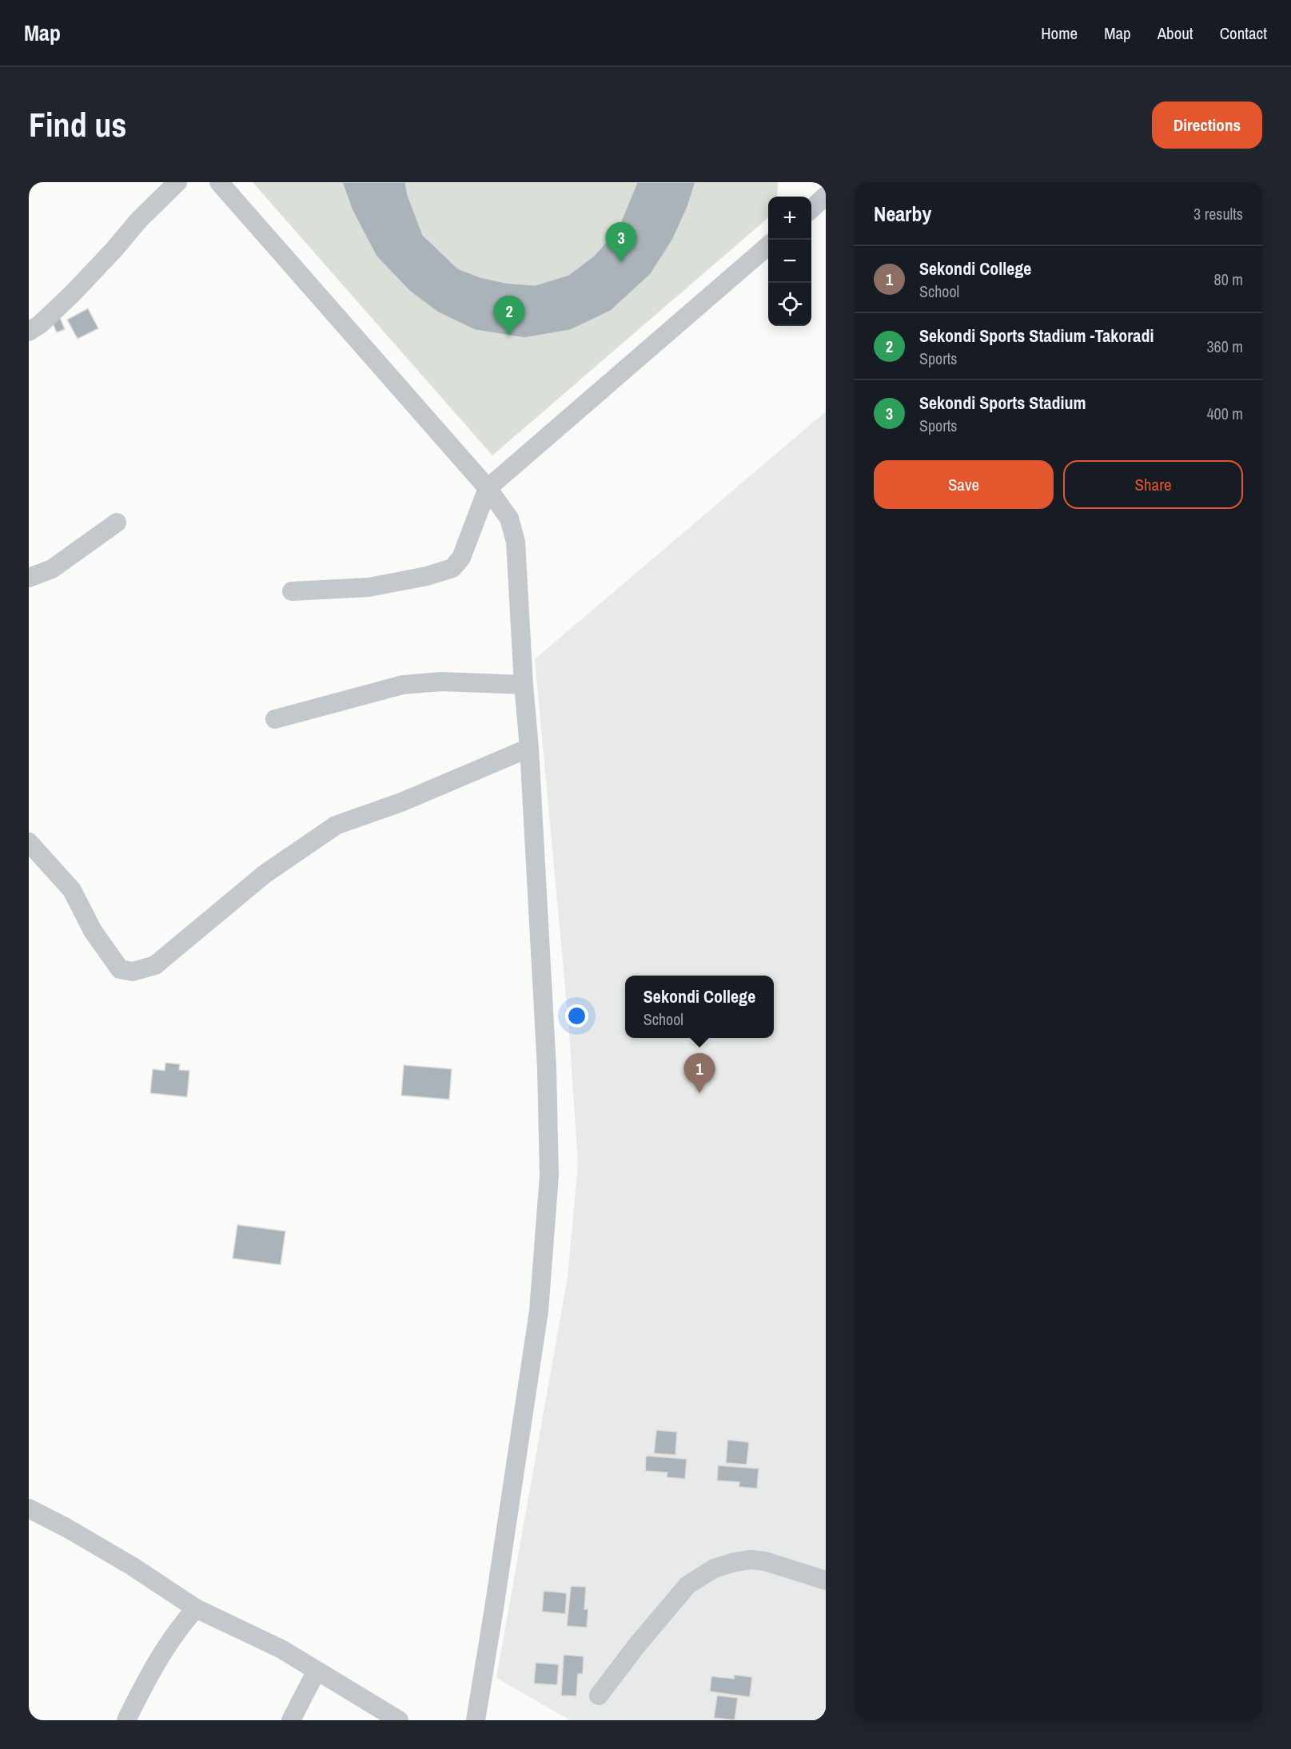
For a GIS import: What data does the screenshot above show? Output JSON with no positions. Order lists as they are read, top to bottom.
{
  "page": {
    "header": "Map",
    "nav": [
      "Home",
      "Map",
      "About",
      "Contact"
    ],
    "buttons": [
      "Directions",
      ["Save", "Share"]
    ],
    "title": "Find us",
    "heading": ["Nearby", "3 results"],
    "map_buttons": ["+", "−"],
    "pins": ["3", "2", "1"],
    "list": [
      {
        "mark": "1",
        "name": "Sekondi College",
        "note": "School",
        "value": "80 m"
      },
      {
        "mark": "2",
        "name": "Sekondi Sports Stadium -Takoradi",
        "note": "Sports",
        "value": "360 m"
      },
      {
        "mark": "3",
        "name": "Sekondi Sports Stadium",
        "note": "Sports",
        "value": "400 m"
      }
    ],
    "popup": ["Sekondi College", "School"]
  }
}
